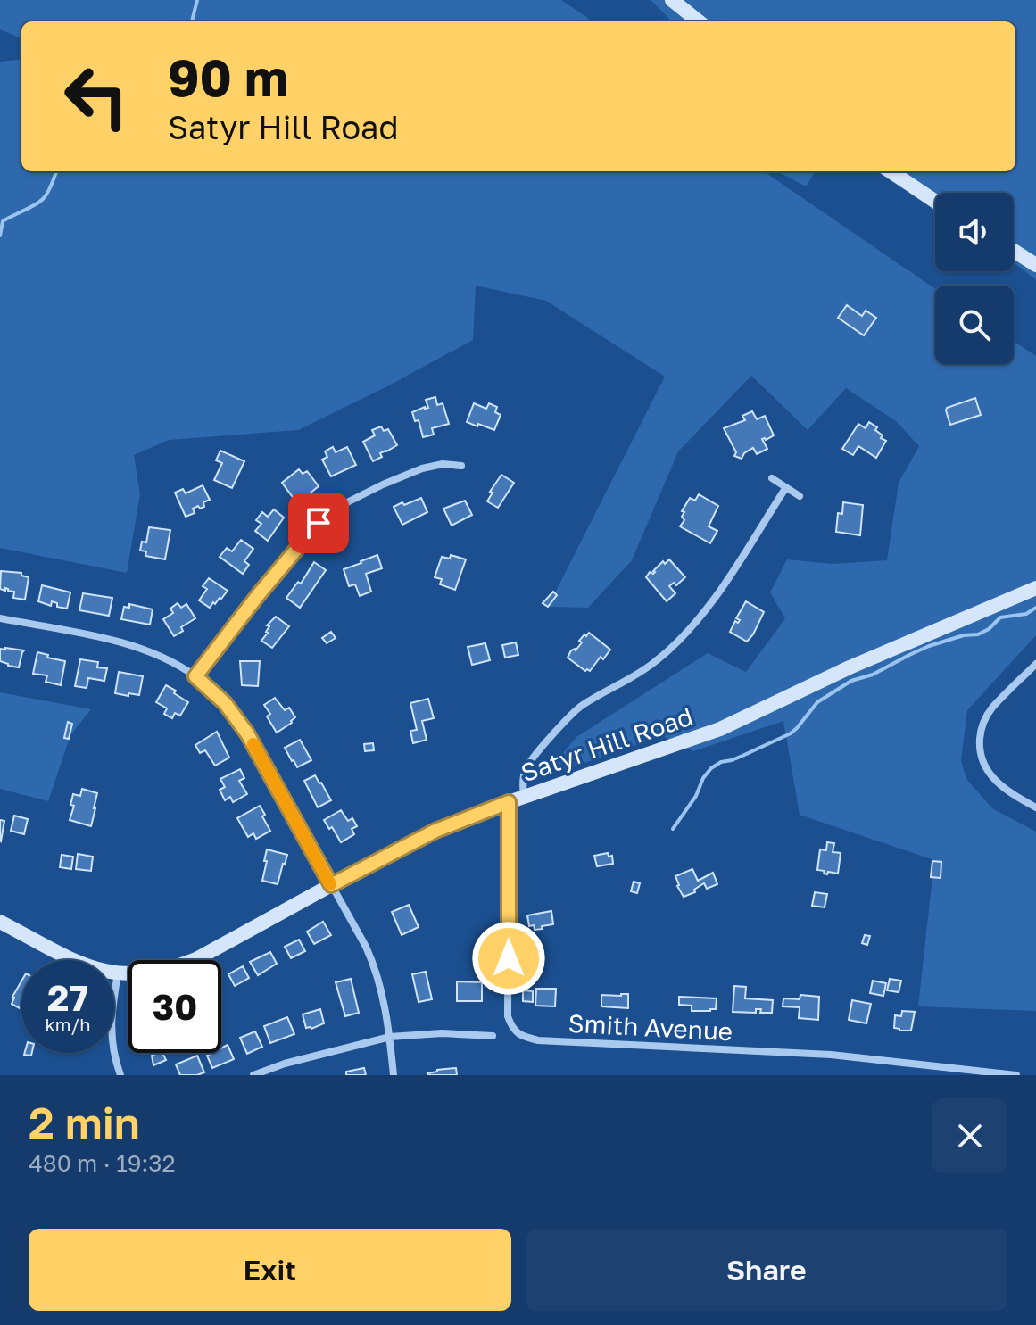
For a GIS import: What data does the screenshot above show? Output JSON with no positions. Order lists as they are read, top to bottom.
{
  "streets": {
    "street": ["Satyr Hill Road", "Smith Avenue"]
  },
  "crossings": [
    ["Satyr Hill Road", "Smith Avenue"]
  ],
  "page": {
    "turn": ["90 m", "Satyr Hill Road"],
    "speed": "27 km/h",
    "limit": "30",
    "heading": ["2 min", "480 m · 19:32"],
    "buttons": ["Exit", "Share"]
  }
}
